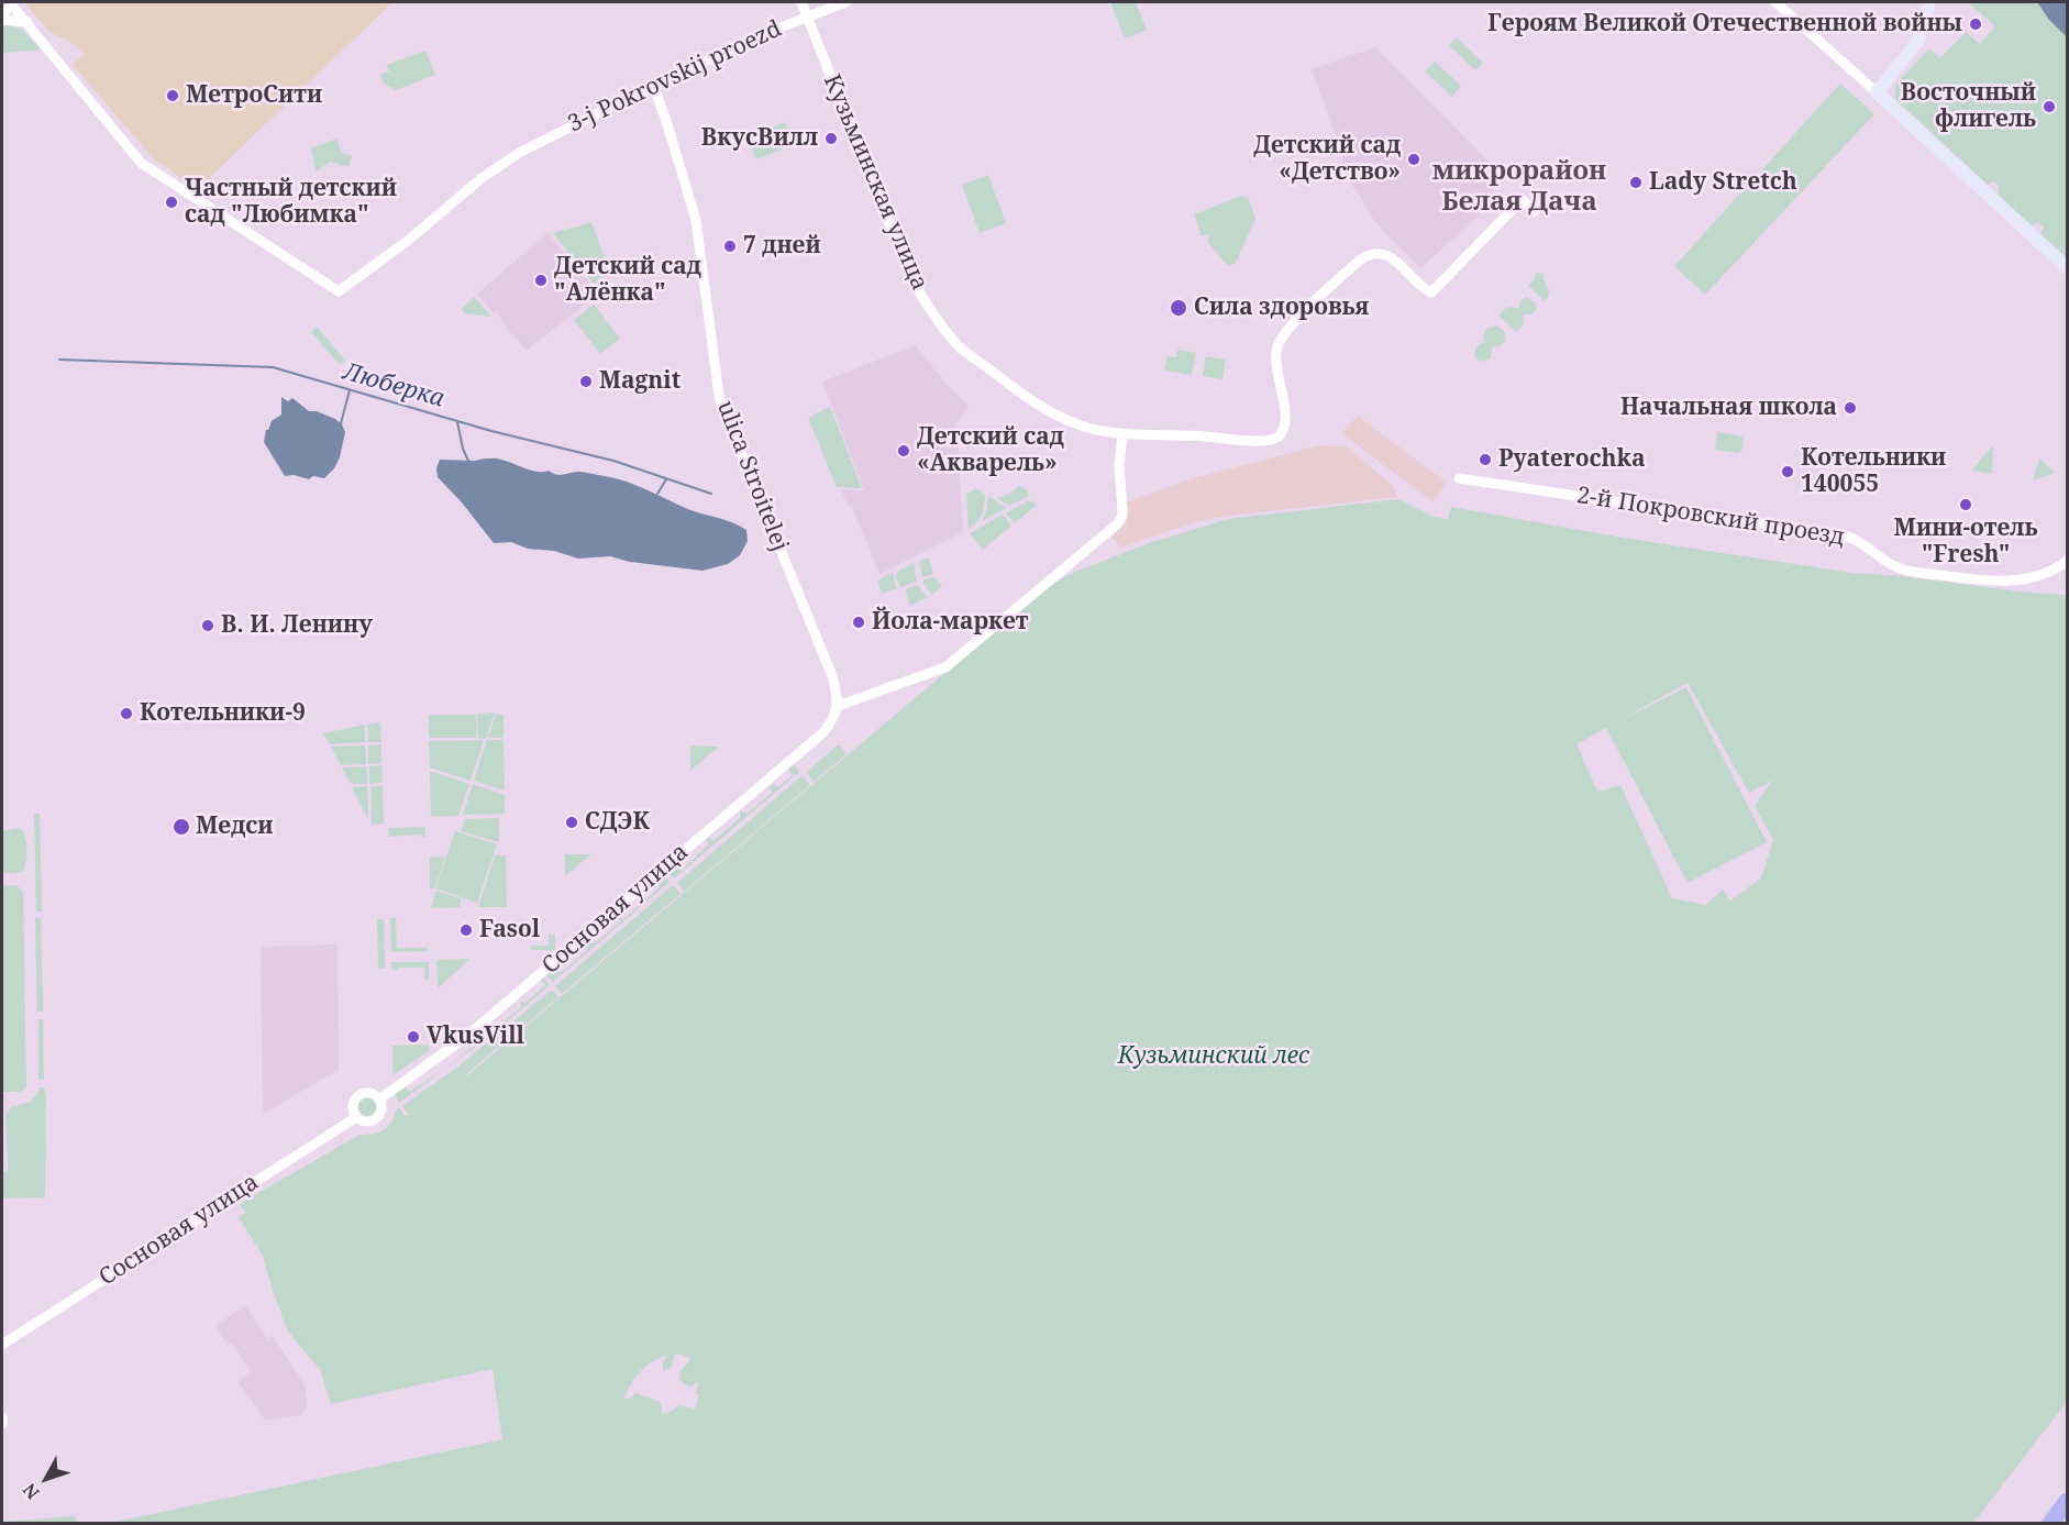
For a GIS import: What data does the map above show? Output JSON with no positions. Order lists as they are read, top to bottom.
{
  "streets": {
    "street": [
      "3-j Pokrovskij proezd",
      "Кузьминская улица",
      "ulica Stroitelej",
      "2-й Покровский проезд",
      "Сосновая улица"
    ]
  },
  "crossings": [
    ["3-j Pokrovskij proezd", "Кузьминская улица"],
    ["3-j Pokrovskij proezd", "ulica Stroitelej"],
    ["ulica Stroitelej", "Сосновая улица"]
  ],
  "districts": ["микрорайон Белая Дача"],
  "water": ["Люберка"],
  "parks": ["Кузьминский лес"],
  "places": [
    "Героям Великой Отечественной войны",
    "МетроСити",
    "Восточный флигель",
    "ВкусВилл",
    "Детский сад «Детство»",
    "Lady Stretch",
    "Частный детский сад \"Любимка\"",
    "7 дней",
    "Детский сад \"Алёнка\"",
    "Сила здоровья",
    "Magnit",
    "Начальная школа",
    "Детский сад «Акварель»",
    "Pyaterochka",
    "Котельники 140055",
    "Мини-отель \"Fresh\"",
    "Йола-маркет",
    "В. И. Ленину",
    "Котельники-9",
    "СДЭК",
    "Медси",
    "Fasol",
    "VkusVill"
  ],
  "north": "bottom left"
}
